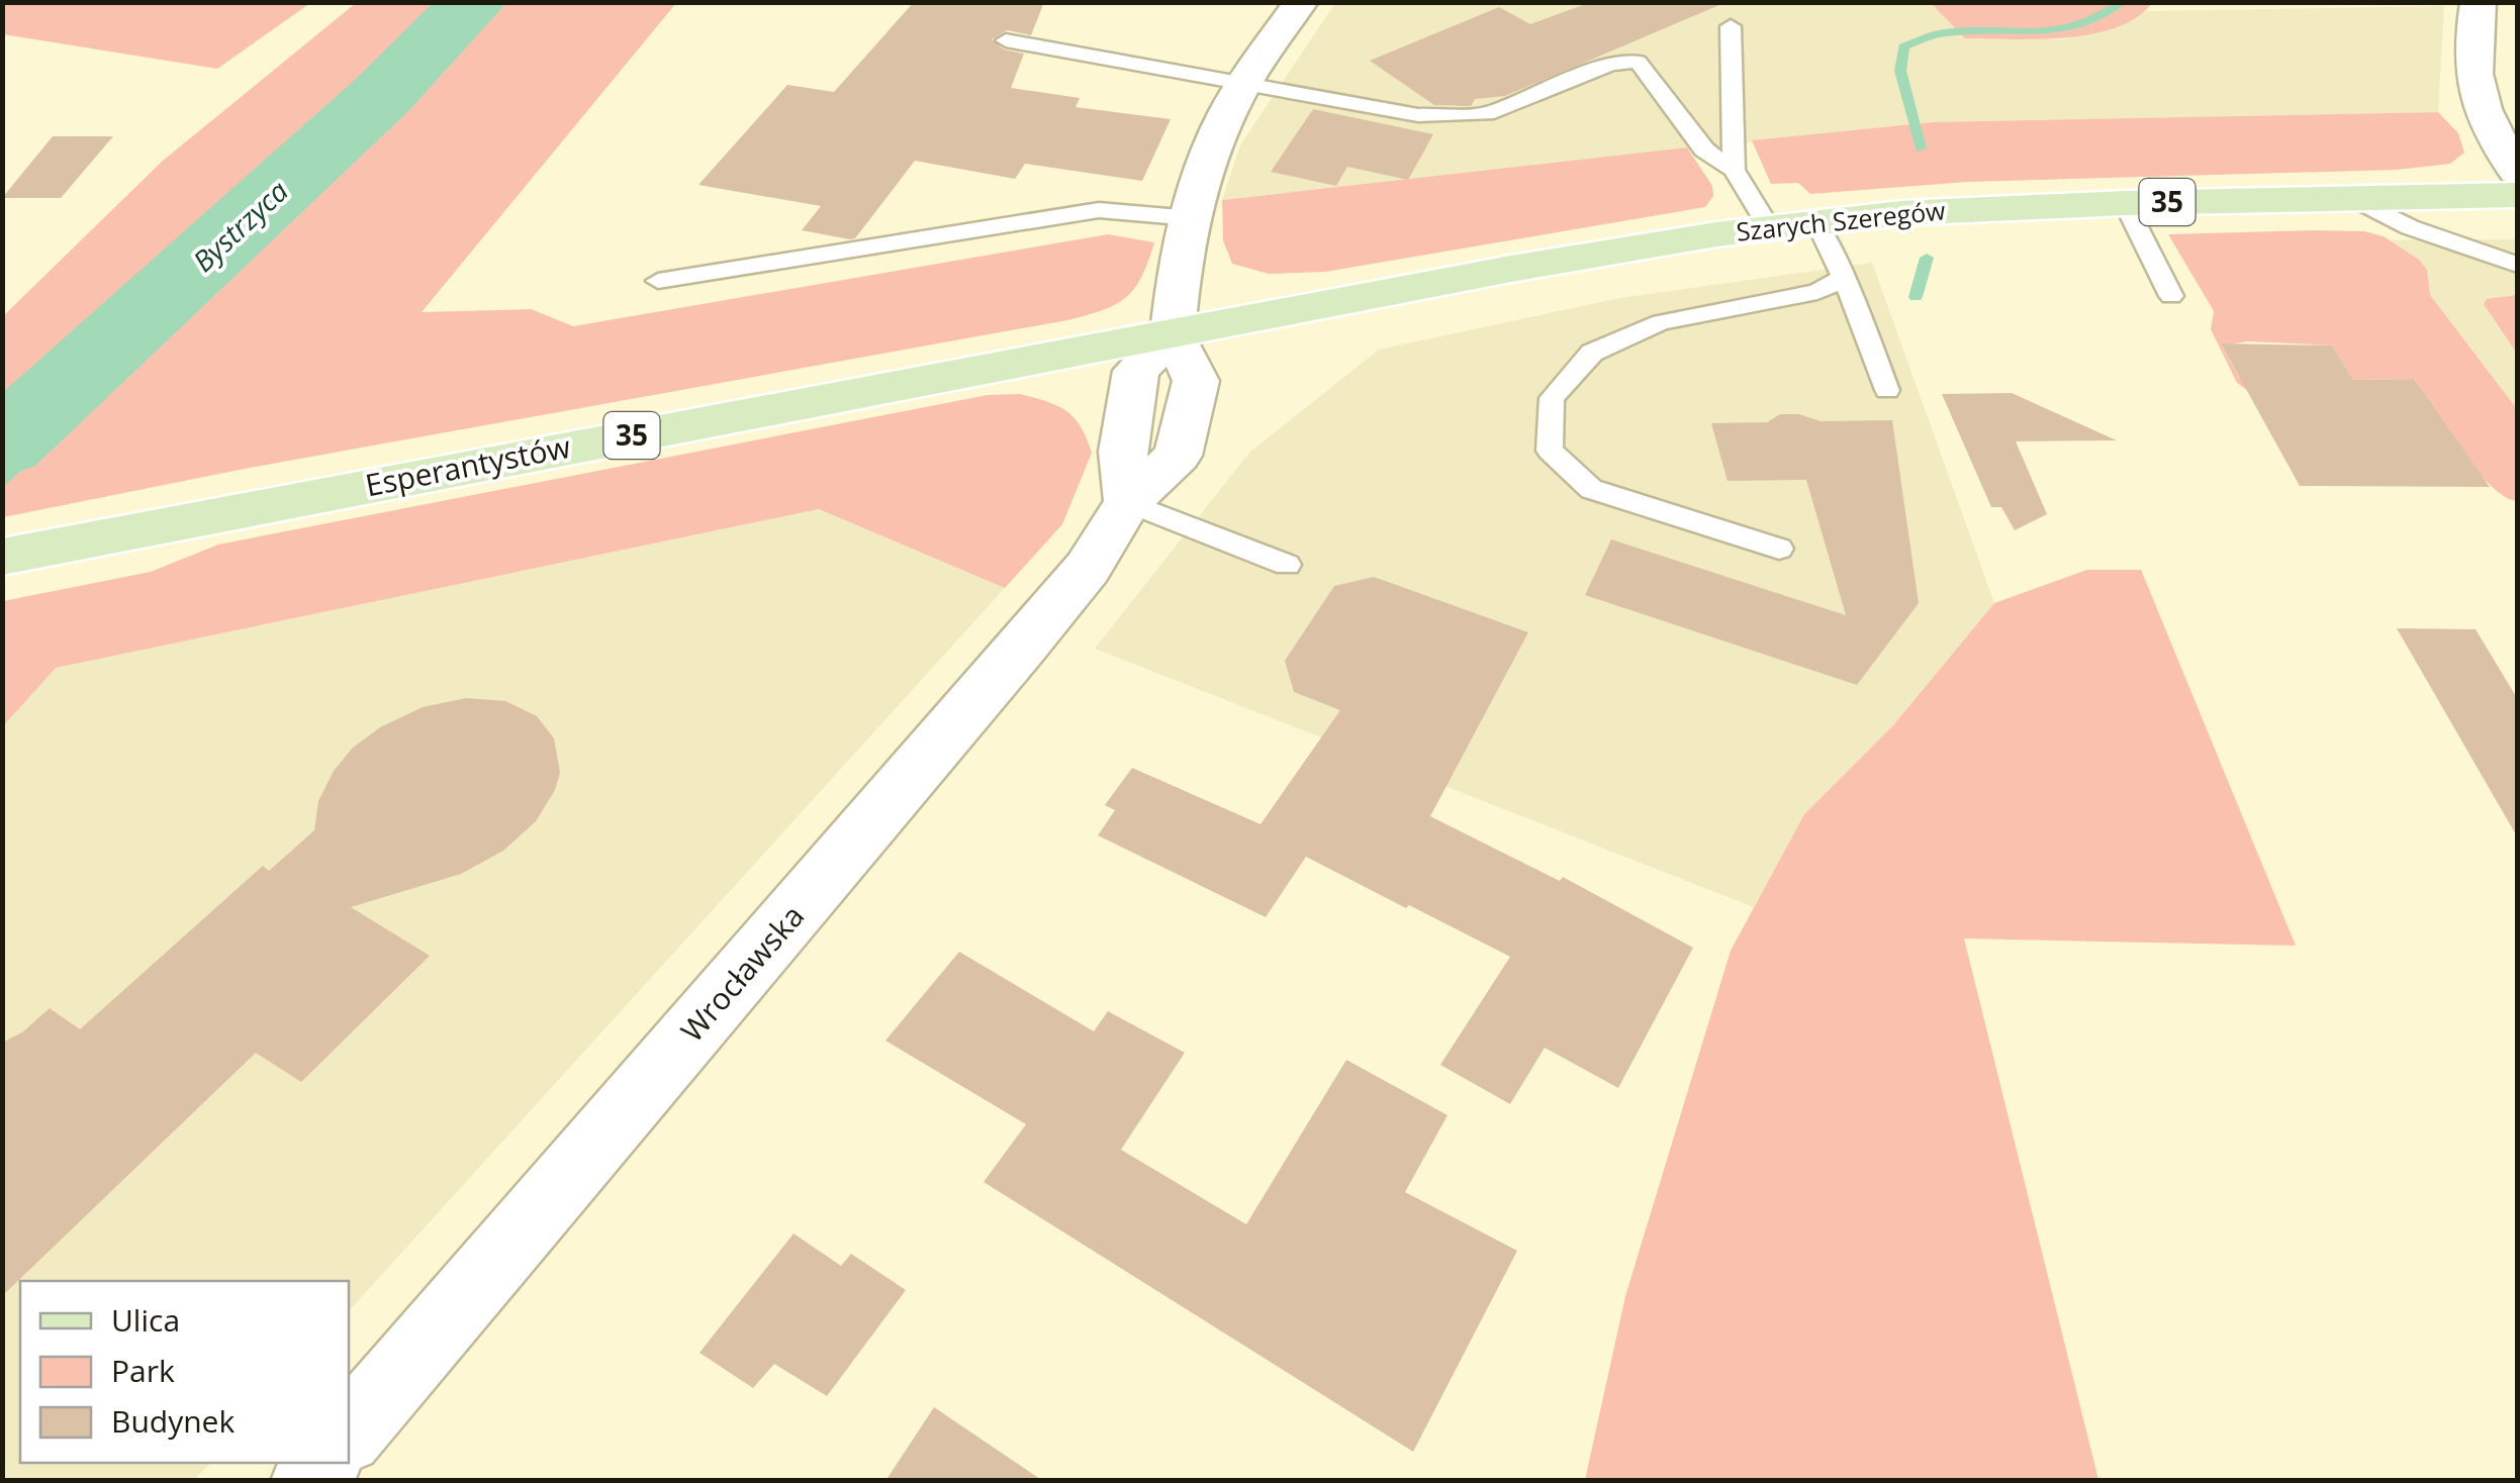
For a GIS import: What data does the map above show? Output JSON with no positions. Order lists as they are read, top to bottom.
{
  "streets": {
    "main road": ["35", "Szarych Szeregów", "Esperantystów"],
    "street": ["Wrocławska"]
  },
  "crossings": [
    ["Szarych Szeregów", "Esperantystów"],
    ["Szarych Szeregów", "Wrocławska"],
    ["Esperantystów", "Wrocławska"]
  ],
  "water": ["Bystrzyca"],
  "legend": ["Ulica", "Park", "Budynek"]
}
